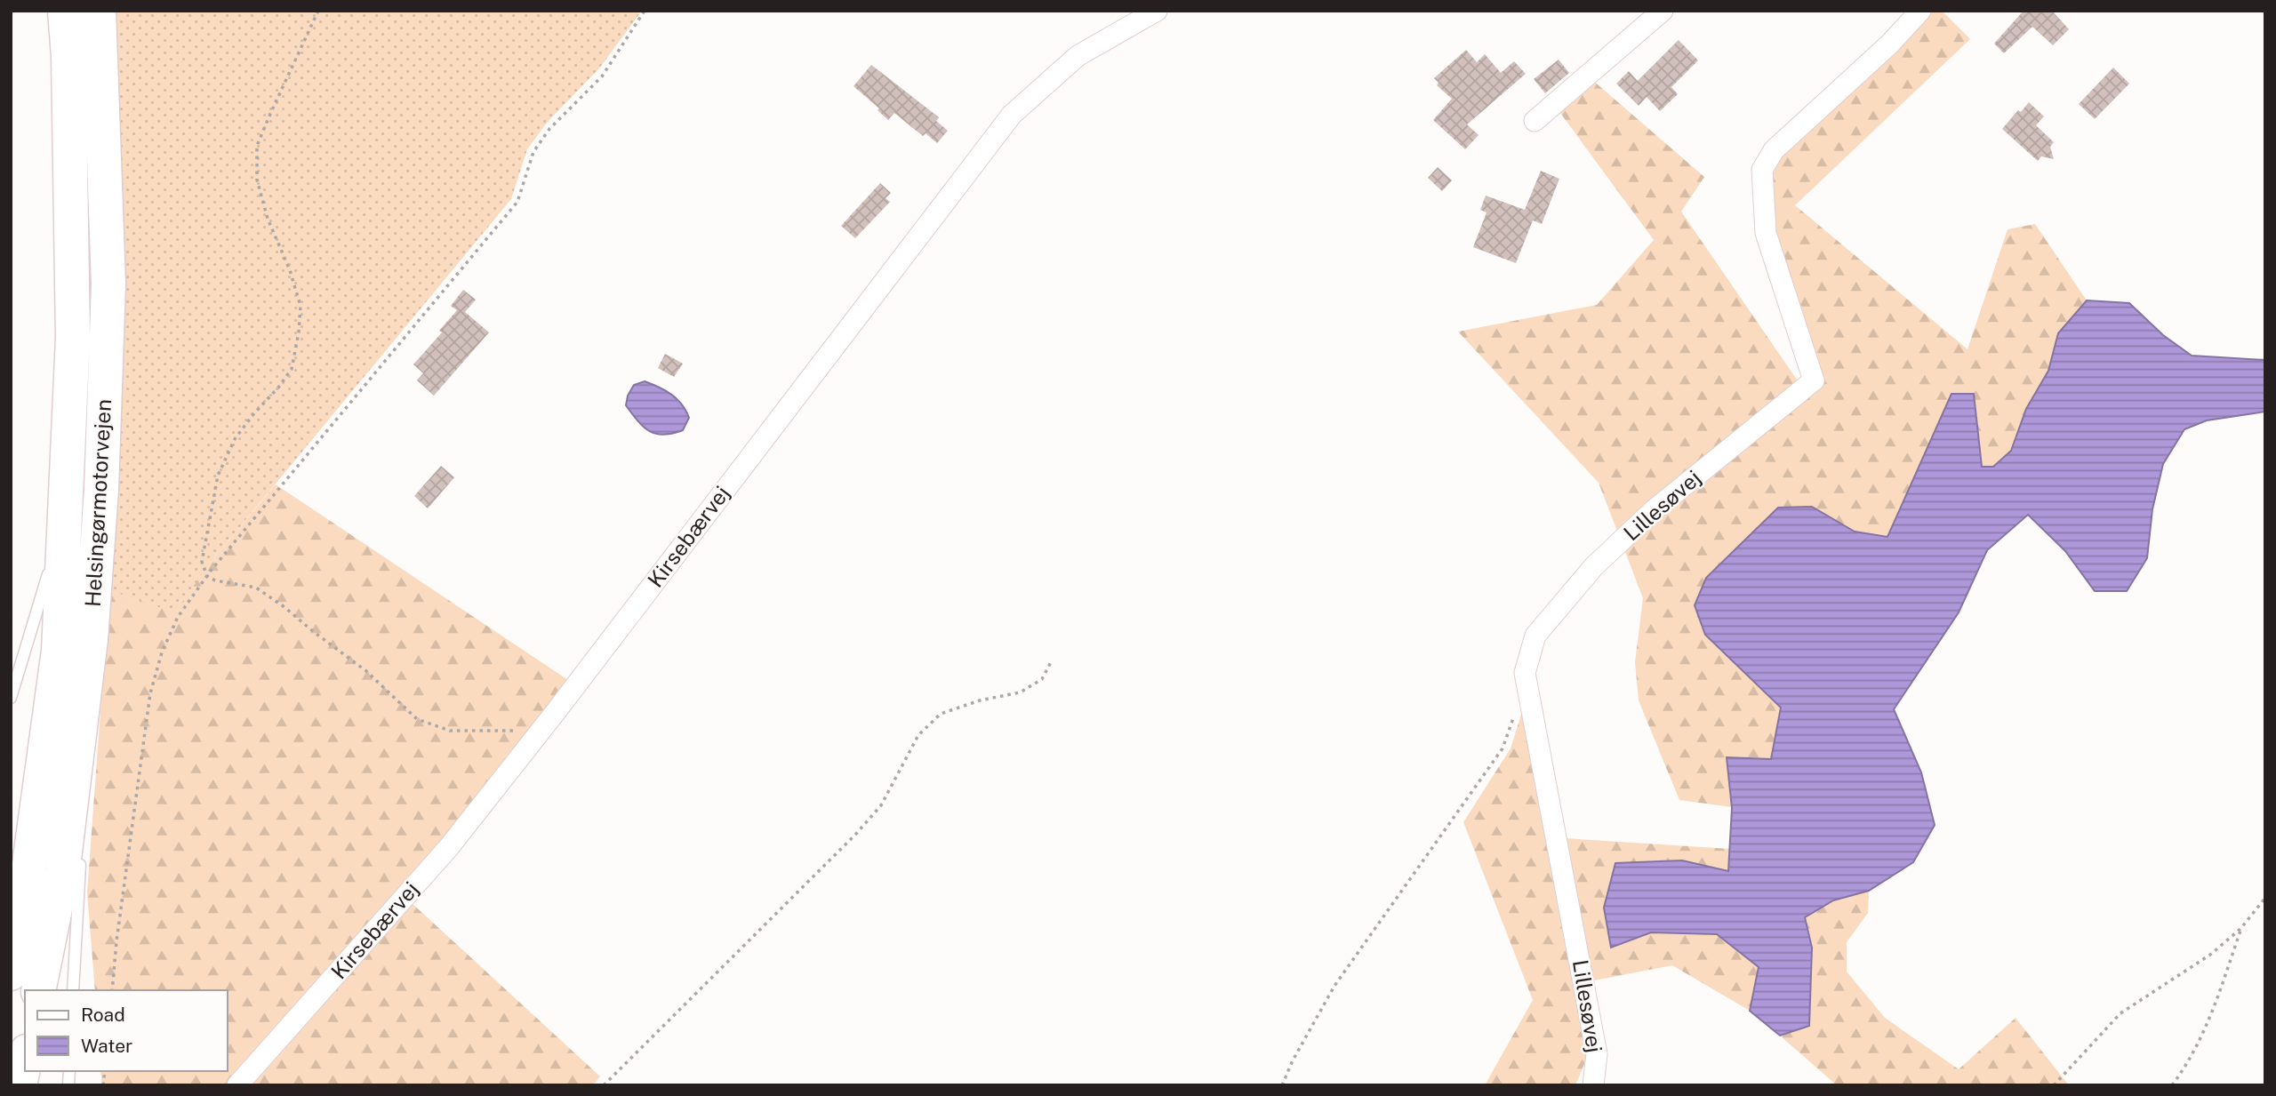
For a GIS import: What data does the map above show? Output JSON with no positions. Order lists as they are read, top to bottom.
{
  "streets": {
    "highway": ["Helsingørmotorvejen"],
    "street": ["Lillesøvej", "Kirsebærvej"]
  },
  "legend": ["Road", "Water"]
}
